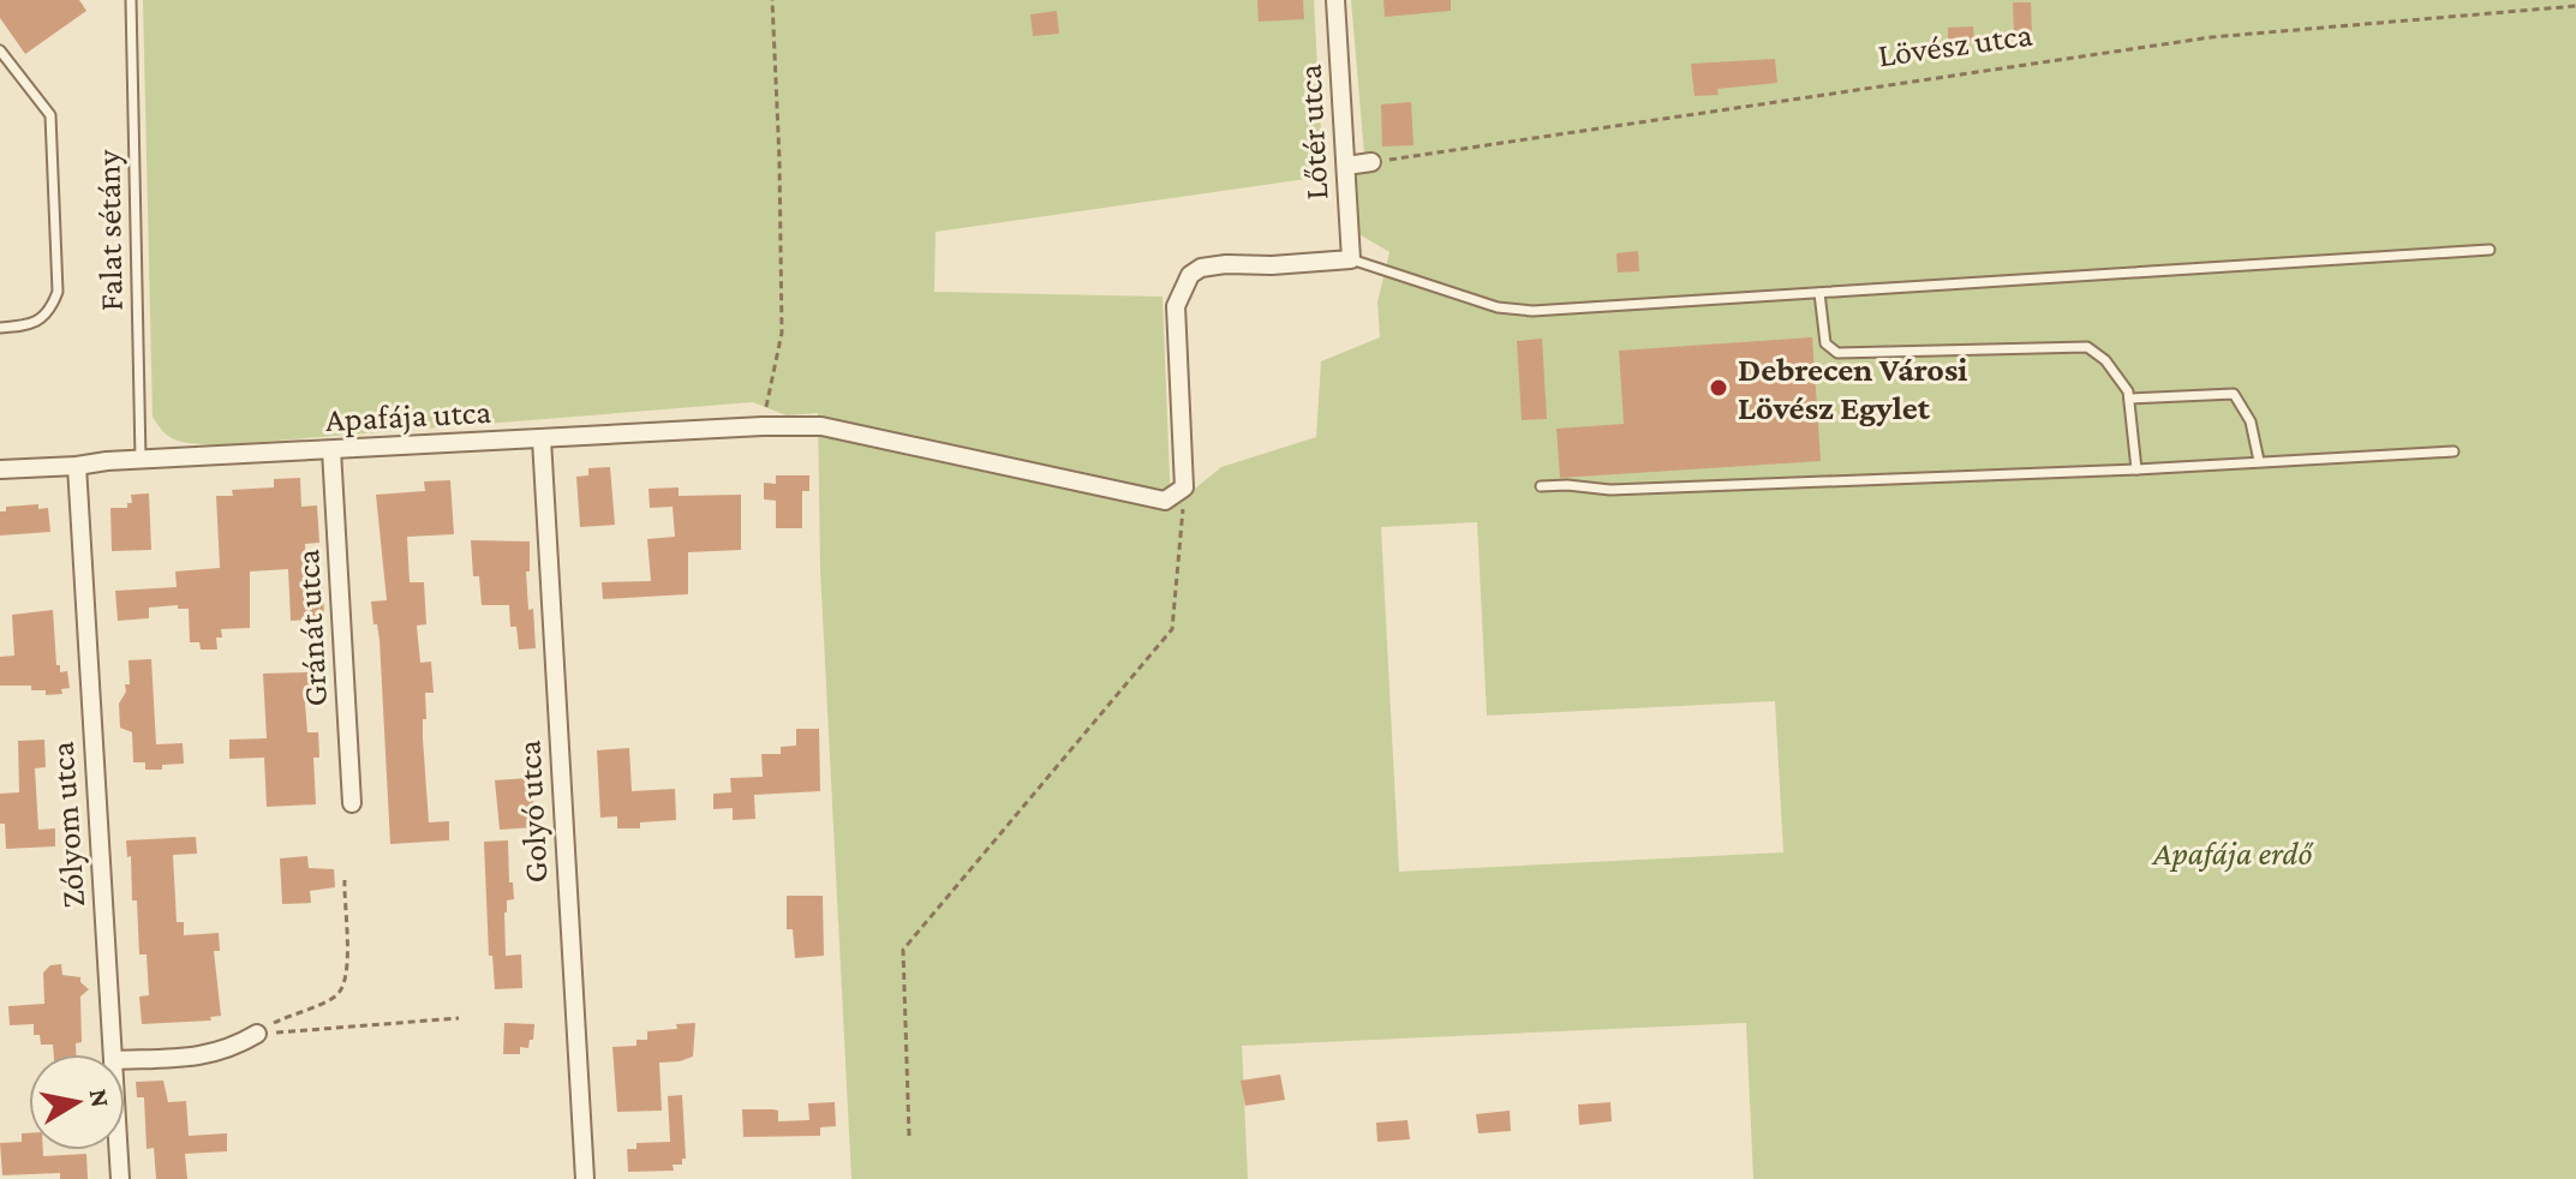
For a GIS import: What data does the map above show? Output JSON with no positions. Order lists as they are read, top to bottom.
{
  "streets": {
    "street": [
      "Lőtér utca",
      "Apafája utca",
      "Gránát utca",
      "Golyó utca",
      "Zólyom utca"
    ],
    "lane": ["Falat sétány"],
    "path": ["Lövész utca"]
  },
  "crossings": [
    ["Falat sétány", "Apafája utca"],
    ["Apafája utca", "Gránát utca"],
    ["Apafája utca", "Golyó utca"],
    ["Apafája utca", "Zólyom utca"]
  ],
  "parks": ["Apafája erdő"],
  "places": ["Debrecen Városi Lövész Egylet"],
  "north": "right"
}
